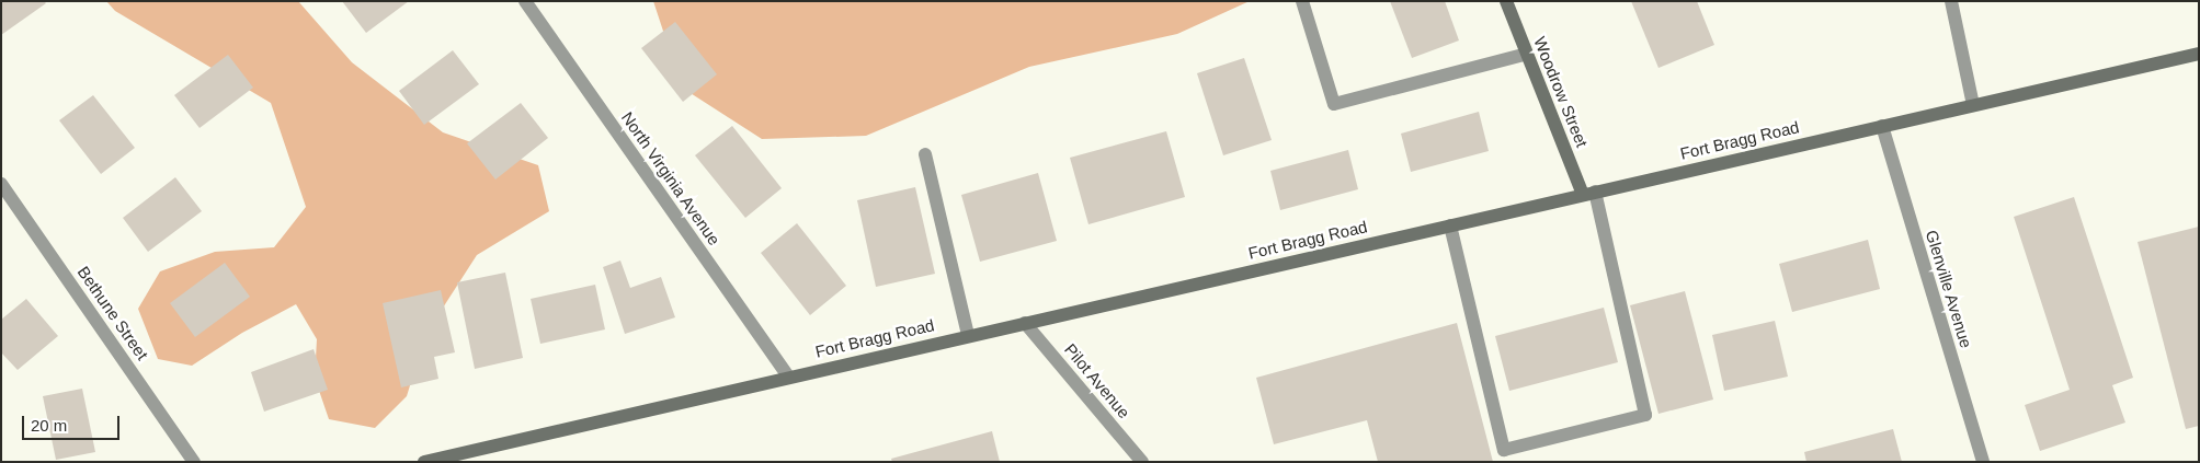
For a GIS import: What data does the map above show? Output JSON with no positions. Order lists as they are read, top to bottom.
{
  "streets": {
    "main road": ["Woodrow Street", "Fort Bragg Road"],
    "street": [
      "North Virginia Avenue",
      "Glenville Avenue",
      "Bethune Street",
      "Pilot Avenue"
    ]
  },
  "crossings": [
    ["Woodrow Street", "Fort Bragg Road"],
    ["Fort Bragg Road", "North Virginia Avenue"],
    ["Fort Bragg Road", "Glenville Avenue"],
    ["Fort Bragg Road", "Pilot Avenue"]
  ],
  "scale_bar": "20 m"
}
